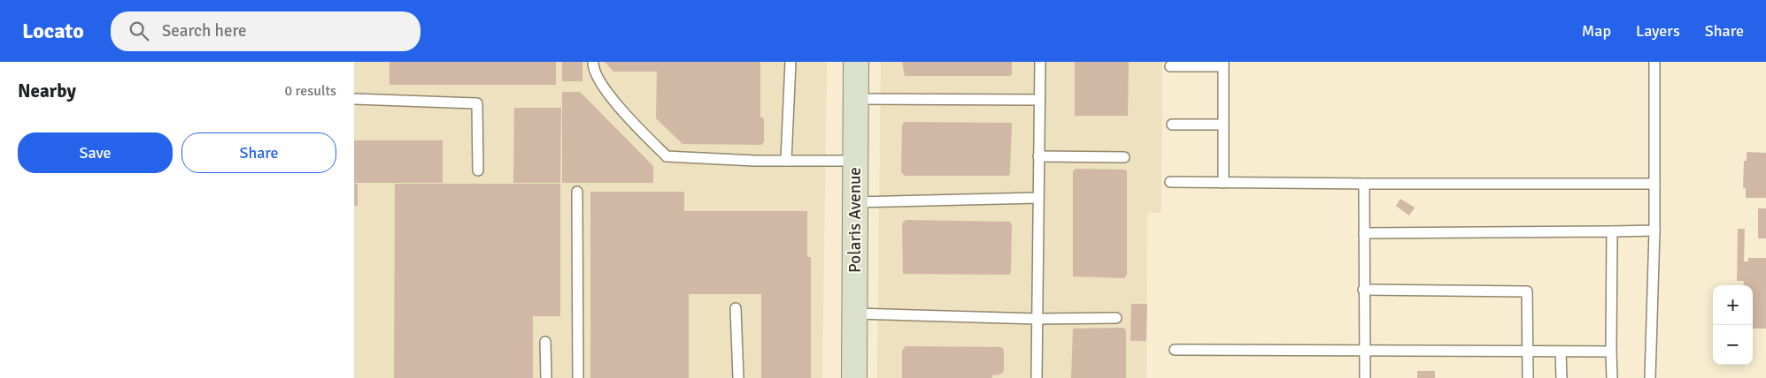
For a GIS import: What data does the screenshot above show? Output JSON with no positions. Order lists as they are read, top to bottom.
{
  "streets": {
    "street": ["Polaris Avenue"]
  },
  "page": {
    "header": "Locato",
    "search": "Search here",
    "nav": ["Map", "Layers", "Share"],
    "heading": ["Nearby", "0 results"],
    "buttons": ["Save", "Share"],
    "map_buttons": ["+", "−"]
  }
}
